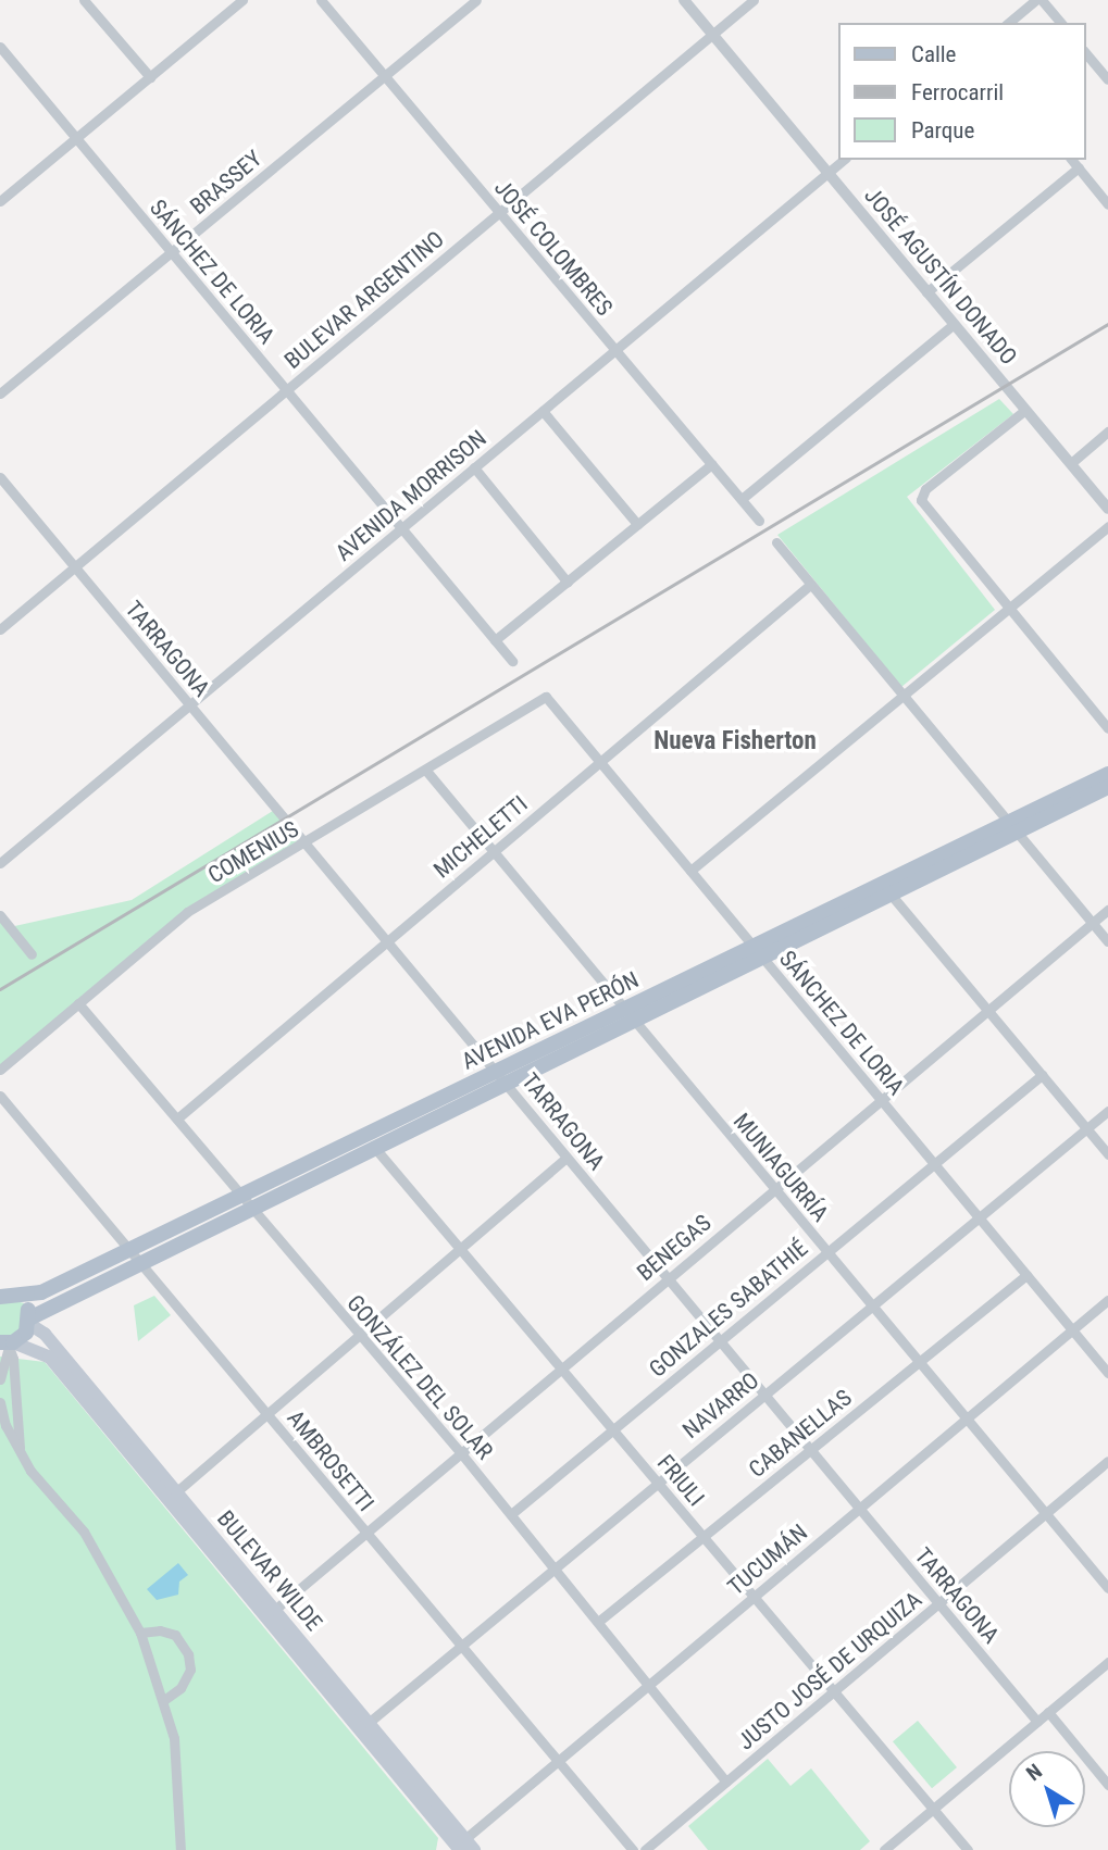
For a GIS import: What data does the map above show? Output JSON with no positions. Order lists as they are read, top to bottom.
{
  "streets": {
    "main road": ["AVENIDA EVA PERÓN", "BULEVAR WILDE"],
    "street": [
      "BRASSEY",
      "JOSÉ COLOMBRES",
      "SÁNCHEZ DE LORIA",
      "JOSÉ AGUSTÍN DONADO",
      "BULEVAR ARGENTINO",
      "AVENIDA MORRISON",
      "TARRAGONA",
      "MICHELETTI",
      "COMENIUS",
      "MUNIAGURRÍA",
      "BENEGAS",
      "GONZALES SABATHIÉ",
      "GONZÁLEZ DEL SOLAR",
      "NAVARRO",
      "CABANELLAS",
      "AMBROSETTI",
      "FRIULI",
      "TUCUMÁN",
      "JUSTO JOSÉ DE URQUIZA"
    ]
  },
  "crossings": [
    ["BRASSEY", "JOSÉ COLOMBRES"],
    ["BRASSEY", "SÁNCHEZ DE LORIA"],
    ["JOSÉ COLOMBRES", "BULEVAR ARGENTINO"],
    ["JOSÉ COLOMBRES", "AVENIDA MORRISON"],
    ["SÁNCHEZ DE LORIA", "BULEVAR ARGENTINO"],
    ["SÁNCHEZ DE LORIA", "AVENIDA MORRISON"],
    ["SÁNCHEZ DE LORIA", "MICHELETTI"],
    ["SÁNCHEZ DE LORIA", "COMENIUS"],
    ["SÁNCHEZ DE LORIA", "AVENIDA EVA PERÓN"],
    ["SÁNCHEZ DE LORIA", "BENEGAS"],
    ["SÁNCHEZ DE LORIA", "GONZALES SABATHIÉ"],
    ["SÁNCHEZ DE LORIA", "NAVARRO"],
    ["SÁNCHEZ DE LORIA", "CABANELLAS"],
    ["SÁNCHEZ DE LORIA", "TUCUMÁN"],
    ["JOSÉ AGUSTÍN DONADO", "BULEVAR ARGENTINO"],
    ["JOSÉ AGUSTÍN DONADO", "AVENIDA MORRISON"],
    ["BULEVAR ARGENTINO", "TARRAGONA"],
    ["AVENIDA MORRISON", "TARRAGONA"],
    ["TARRAGONA", "MICHELETTI"],
    ["TARRAGONA", "COMENIUS"],
    ["TARRAGONA", "AVENIDA EVA PERÓN"],
    ["TARRAGONA", "BENEGAS"],
    ["TARRAGONA", "GONZALES SABATHIÉ"],
    ["TARRAGONA", "NAVARRO"],
    ["TARRAGONA", "CABANELLAS"],
    ["TARRAGONA", "TUCUMÁN"],
    ["TARRAGONA", "JUSTO JOSÉ DE URQUIZA"],
    ["MICHELETTI", "MUNIAGURRÍA"],
    ["MICHELETTI", "GONZÁLEZ DEL SOLAR"],
    ["COMENIUS", "MUNIAGURRÍA"],
    ["COMENIUS", "GONZÁLEZ DEL SOLAR"],
    ["AVENIDA EVA PERÓN", "MUNIAGURRÍA"],
    ["AVENIDA EVA PERÓN", "GONZÁLEZ DEL SOLAR"],
    ["AVENIDA EVA PERÓN", "AMBROSETTI"],
    ["AVENIDA EVA PERÓN", "FRIULI"],
    ["AVENIDA EVA PERÓN", "BULEVAR WILDE"],
    ["MUNIAGURRÍA", "BENEGAS"],
    ["MUNIAGURRÍA", "GONZALES SABATHIÉ"],
    ["MUNIAGURRÍA", "NAVARRO"],
    ["MUNIAGURRÍA", "CABANELLAS"],
    ["MUNIAGURRÍA", "TUCUMÁN"],
    ["MUNIAGURRÍA", "JUSTO JOSÉ DE URQUIZA"],
    ["BENEGAS", "GONZÁLEZ DEL SOLAR"],
    ["BENEGAS", "AMBROSETTI"],
    ["BENEGAS", "FRIULI"],
    ["BENEGAS", "BULEVAR WILDE"],
    ["GONZALES SABATHIÉ", "GONZÁLEZ DEL SOLAR"],
    ["GONZALES SABATHIÉ", "FRIULI"],
    ["GONZÁLEZ DEL SOLAR", "NAVARRO"],
    ["GONZÁLEZ DEL SOLAR", "CABANELLAS"],
    ["GONZÁLEZ DEL SOLAR", "TUCUMÁN"],
    ["GONZÁLEZ DEL SOLAR", "JUSTO JOSÉ DE URQUIZA"],
    ["NAVARRO", "AMBROSETTI"],
    ["NAVARRO", "FRIULI"],
    ["NAVARRO", "BULEVAR WILDE"],
    ["CABANELLAS", "FRIULI"],
    ["AMBROSETTI", "TUCUMÁN"],
    ["FRIULI", "TUCUMÁN"],
    ["FRIULI", "JUSTO JOSÉ DE URQUIZA"],
    ["TUCUMÁN", "BULEVAR WILDE"]
  ],
  "districts": ["Nueva Fisherton"],
  "legend": ["Calle", "Ferrocarril", "Parque"],
  "north": "top left"
}
